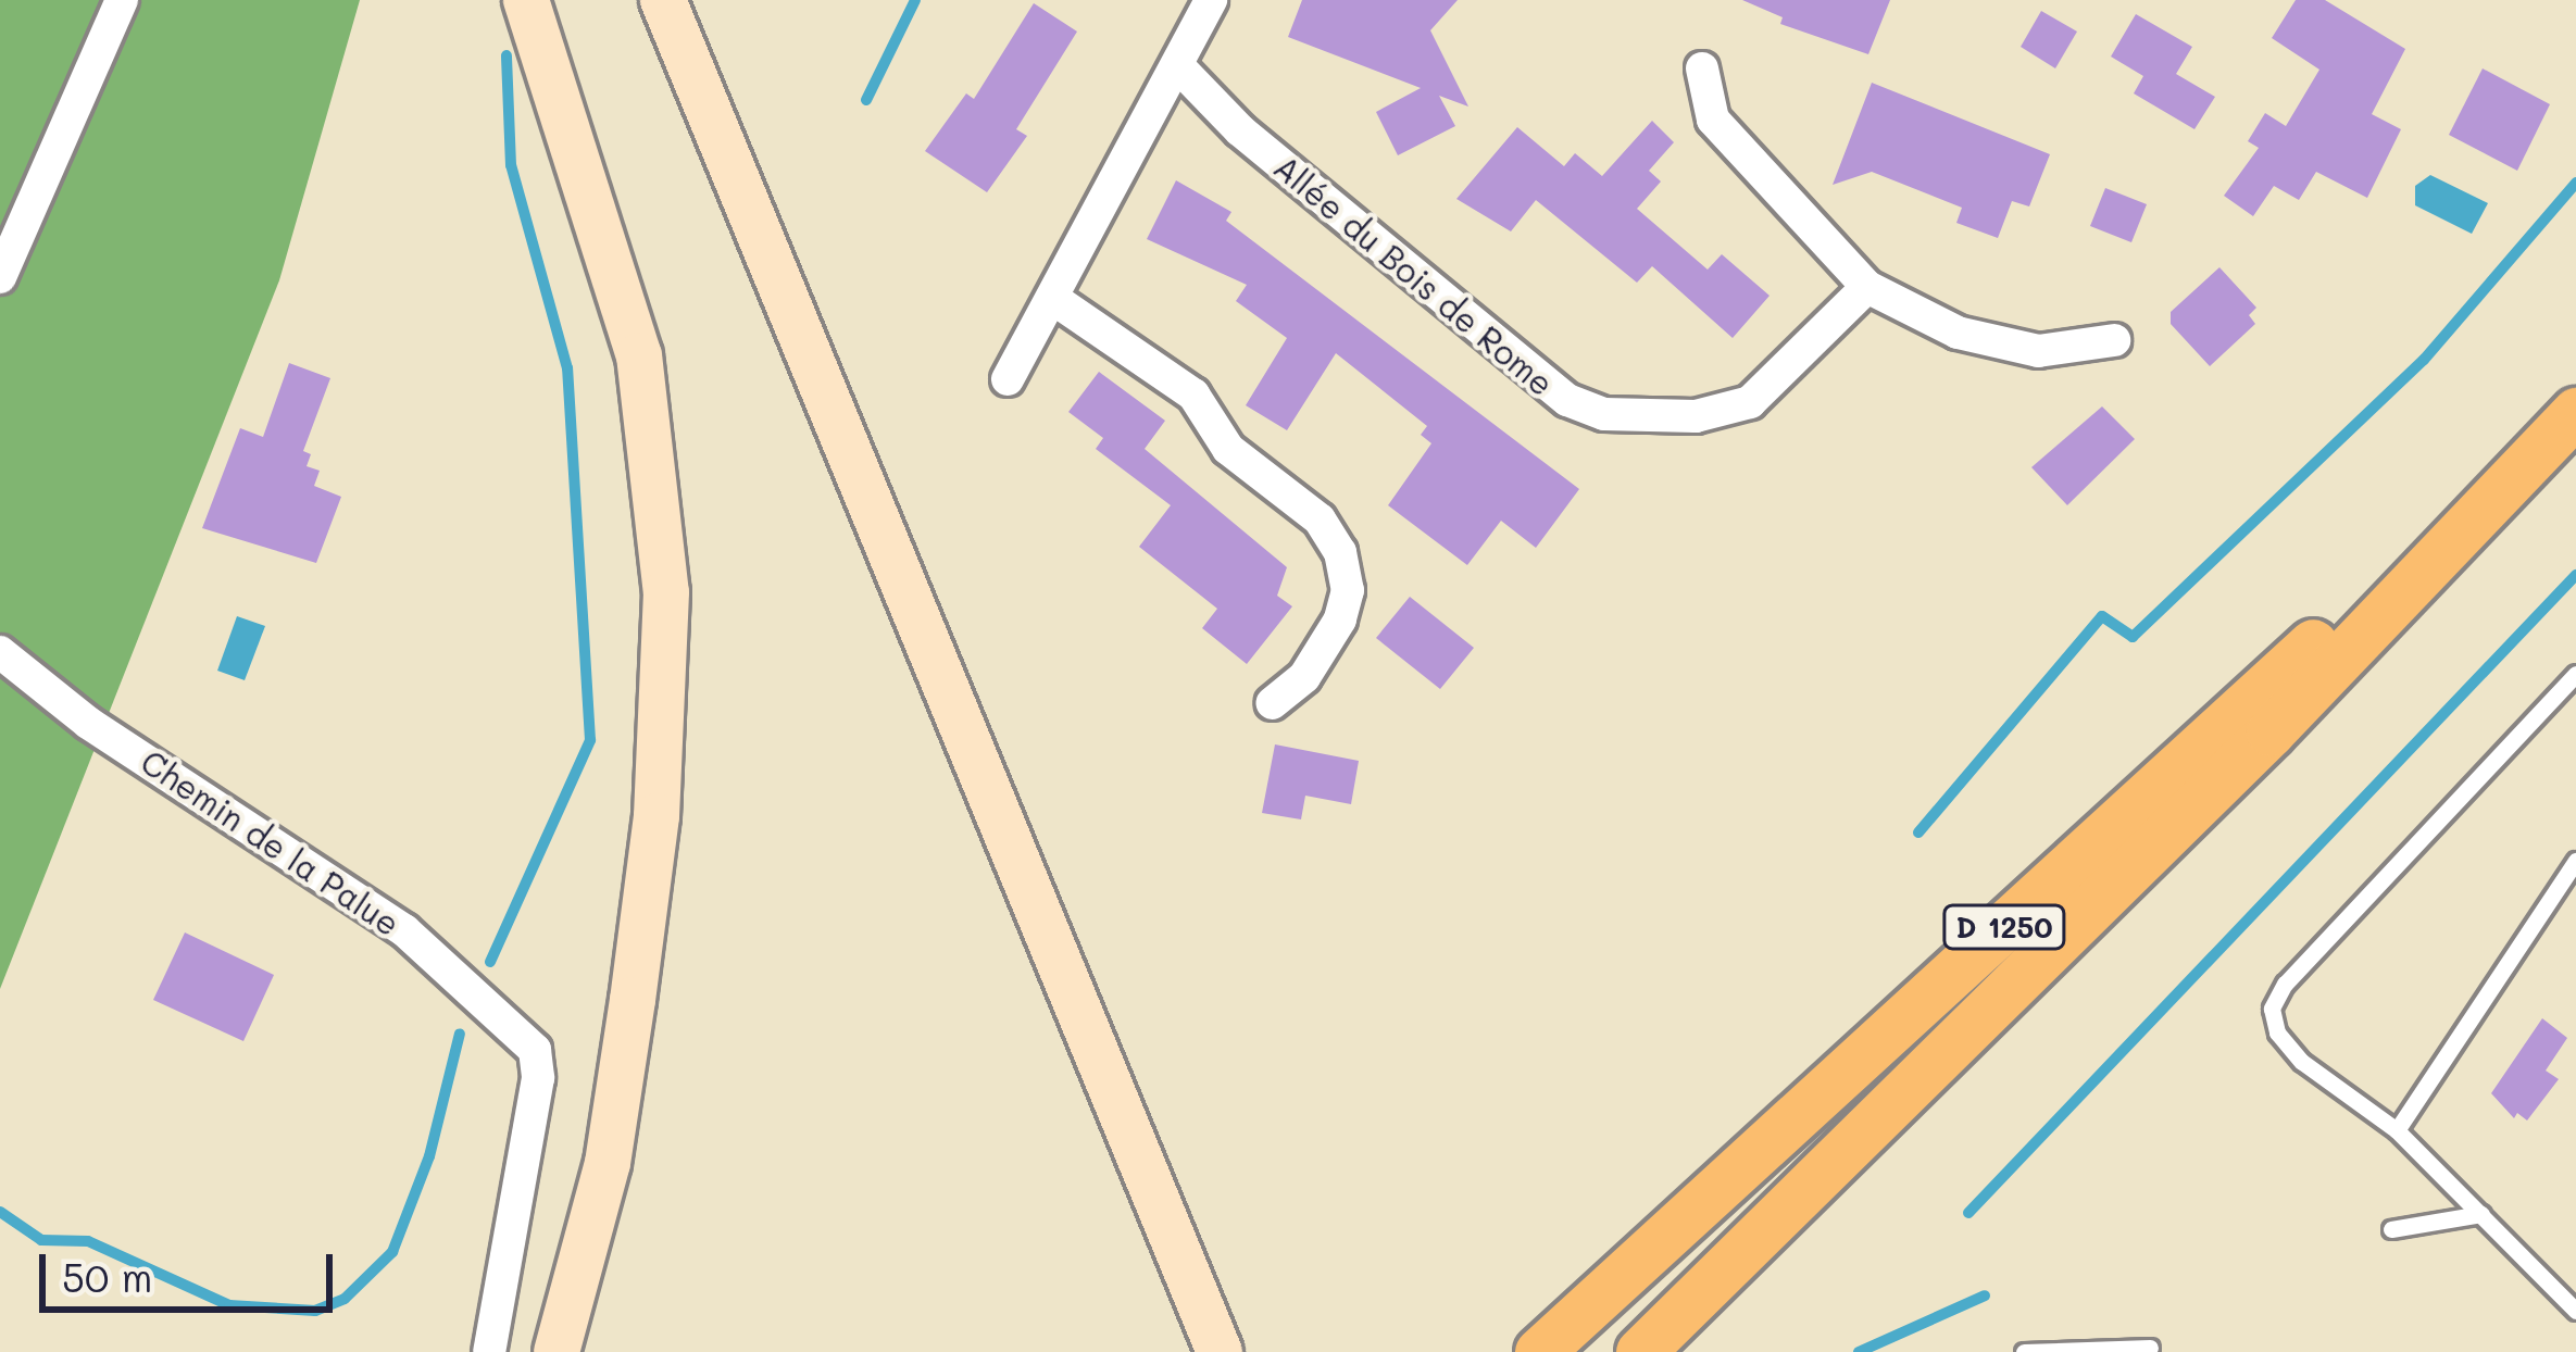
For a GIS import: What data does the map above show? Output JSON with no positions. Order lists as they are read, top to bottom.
{
  "streets": {
    "main road": ["D 1250"],
    "street": ["Allée du Bois de Rome", "Chemin de la Palue"]
  },
  "scale_bar": "50 m"
}
